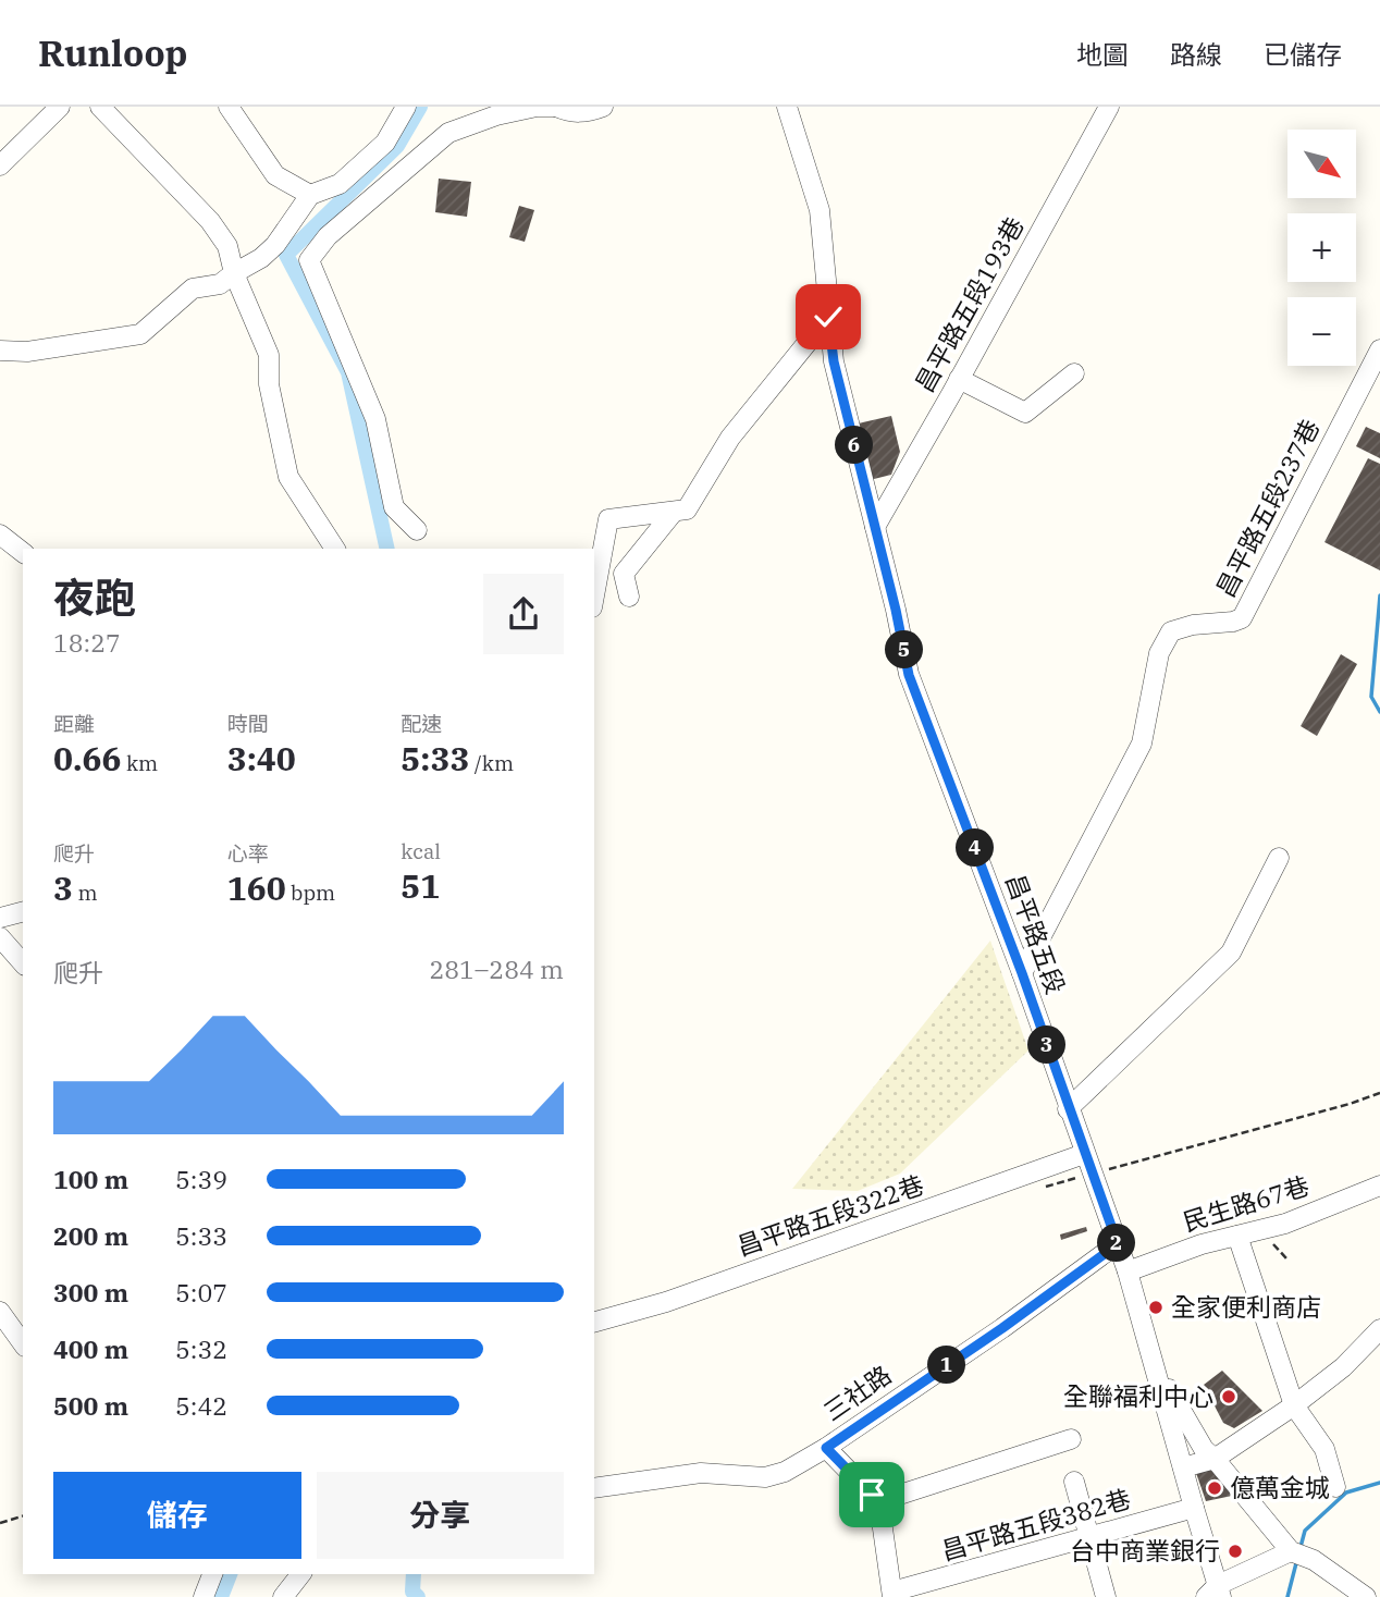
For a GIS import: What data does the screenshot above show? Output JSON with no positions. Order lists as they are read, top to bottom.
{
  "streets": {
    "street": [
      "昌平路五段193巷",
      "昌平路五段237巷",
      "昌平路五段",
      "民生路67巷",
      "昌平路五段322巷",
      "三社路",
      "昌平路五段382巷"
    ]
  },
  "crossings": [
    ["昌平路五段193巷", "昌平路五段"],
    ["昌平路五段237巷", "昌平路五段"],
    ["昌平路五段", "民生路67巷"],
    ["昌平路五段", "昌平路五段322巷"],
    ["昌平路五段", "三社路"],
    ["昌平路五段", "昌平路五段382巷"]
  ],
  "places": [
    "全家便利商店",
    "全聯福利中心",
    "億萬金城",
    "台中商業銀行"
  ],
  "north": "bottom right",
  "page": {
    "header": "Runloop",
    "nav": ["地圖", "路線", "已儲存"],
    "map_buttons": ["+", "−"],
    "pins": [
      "6",
      "5",
      "4",
      "3",
      "2",
      "1"
    ],
    "heading": ["夜跑", "18:27"],
    "stats": [
      ["距離", "0.66 km"],
      ["時間", "3:40"],
      ["配速", "5:33 /km"],
      ["爬升", "3 m"],
      ["心率", "160 bpm"],
      ["kcal", "51"]
    ],
    "chart": ["爬升", "281–284 m"],
    "list": [
      {
        "name": "100 m",
        "note": "5:39"
      },
      {
        "name": "200 m",
        "note": "5:33"
      },
      {
        "name": "300 m",
        "note": "5:07"
      },
      {
        "name": "400 m",
        "note": "5:32"
      },
      {
        "name": "500 m",
        "note": "5:42"
      }
    ],
    "buttons": ["儲存", "分享"]
  }
}
